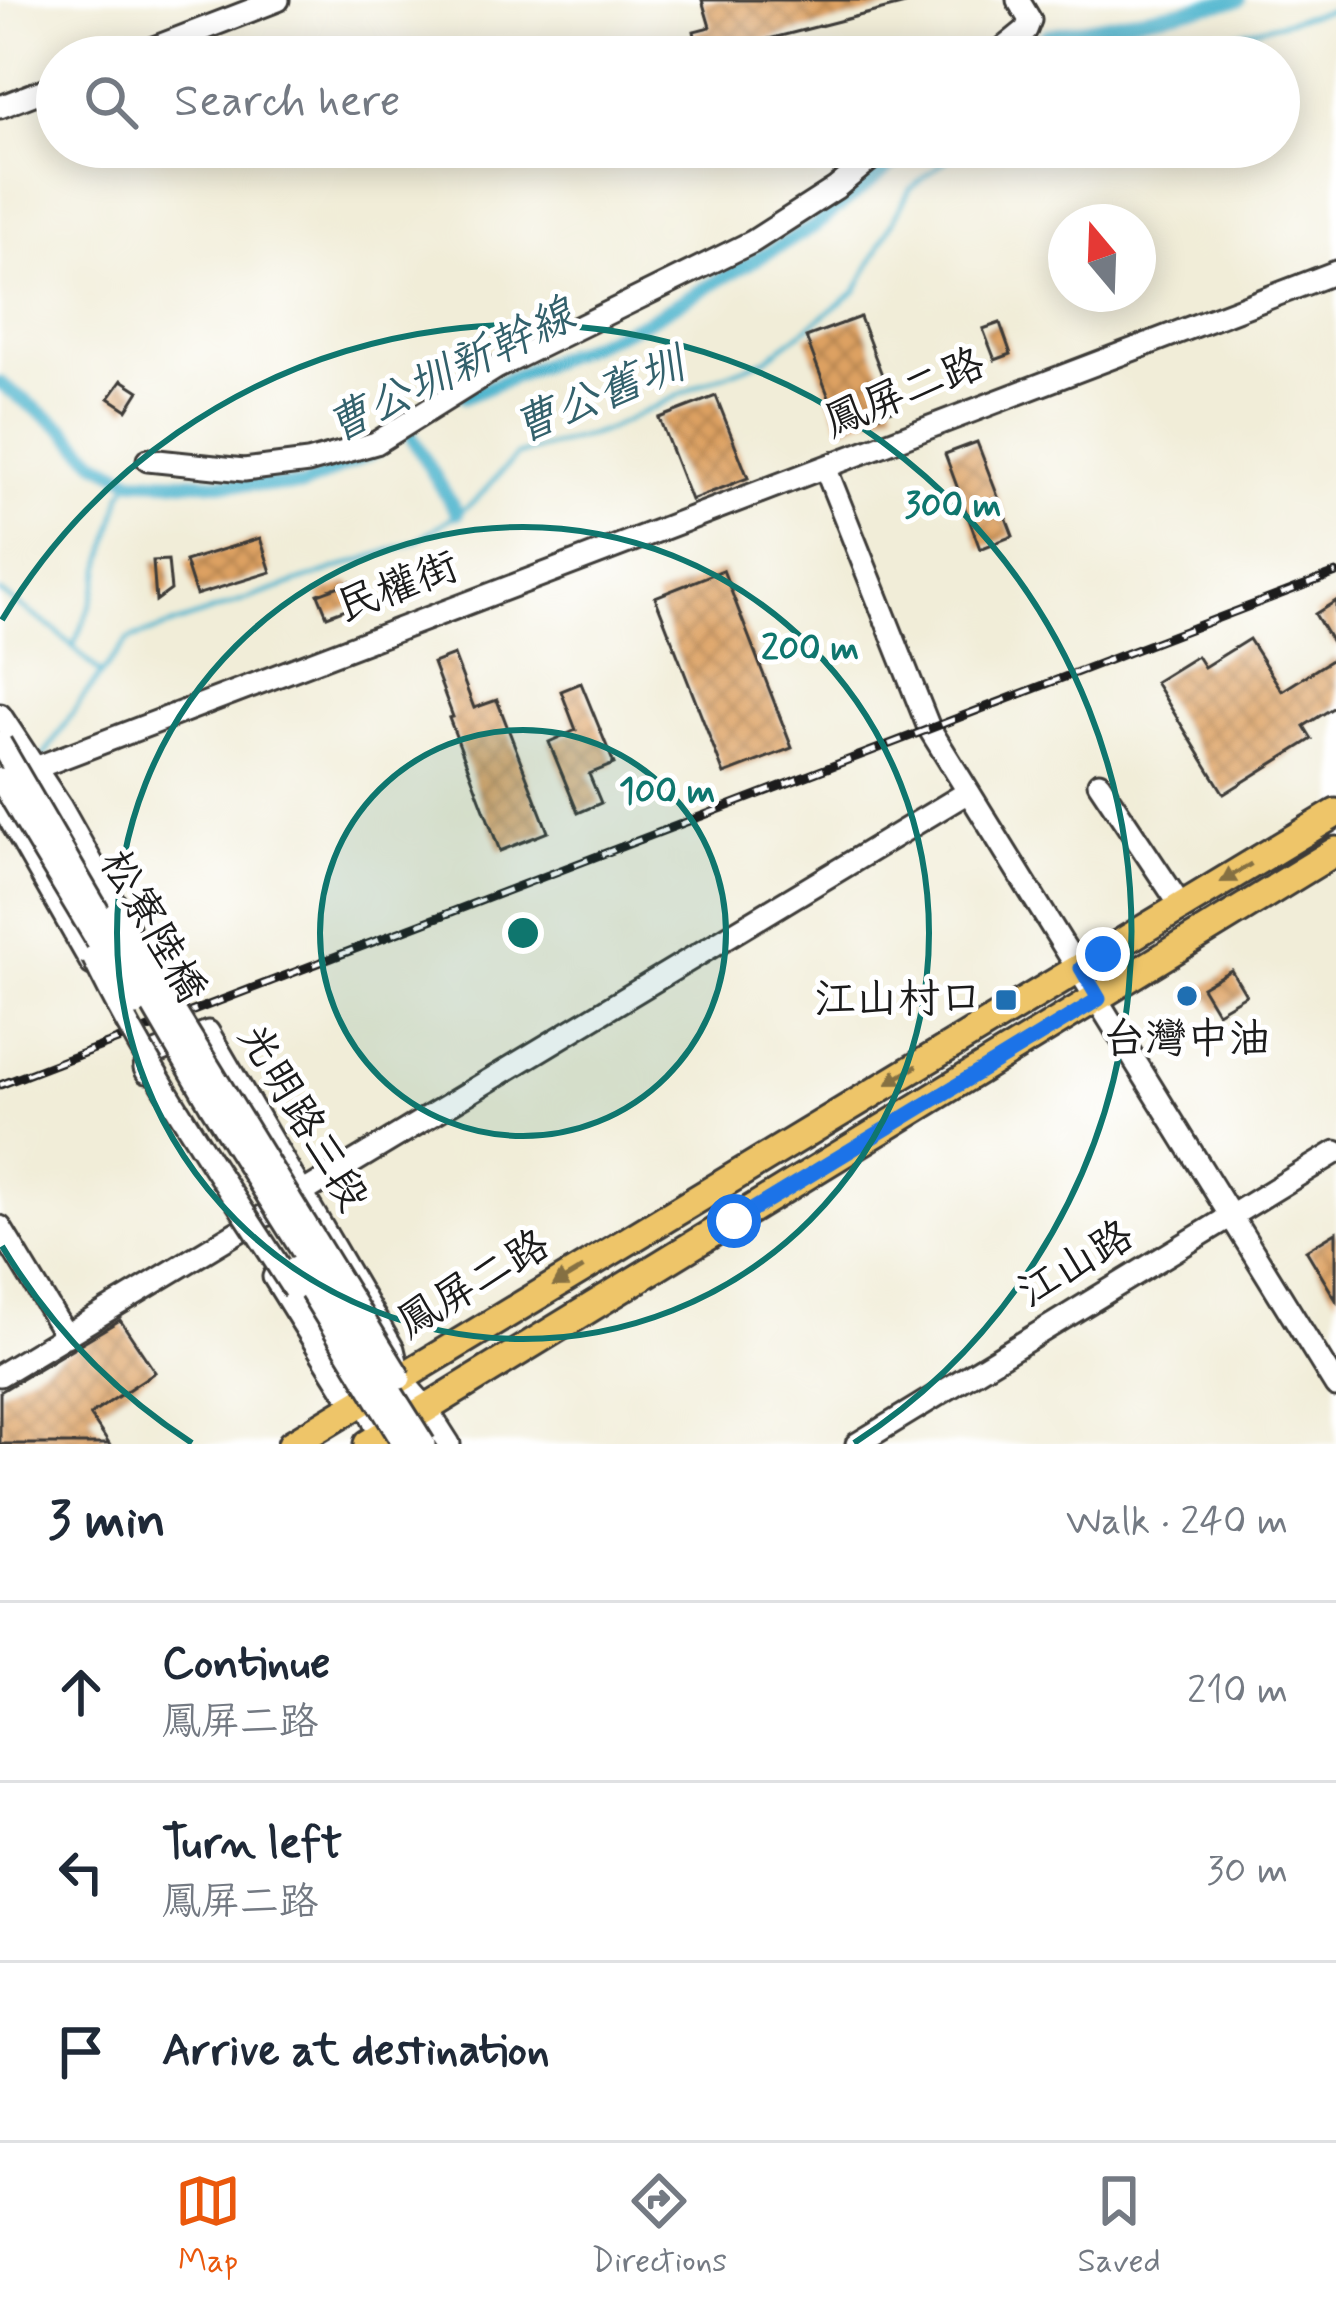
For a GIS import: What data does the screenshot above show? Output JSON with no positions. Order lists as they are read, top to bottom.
{
  "streets": {
    "main road": ["鳳屏二路"],
    "street": [
      "民權街",
      "松寮陸橋",
      "光明路三段",
      "江山路"
    ]
  },
  "crossings": [
    ["鳳屏二路", "民權街"],
    ["鳳屏二路", "松寮陸橋"],
    ["鳳屏二路", "光明路三段"],
    ["民權街", "松寮陸橋"],
    ["松寮陸橋", "光明路三段"]
  ],
  "water": ["曹公圳新幹線", "曹公舊圳"],
  "places": {
    "other": ["台灣中油"],
    "transit": ["江山村口"]
  },
  "north": "top",
  "page": {
    "search": "Search here",
    "heading": ["3 min", "Walk · 240 m"],
    "list": [
      ["Continue", "鳳屏二路", "210 m"],
      ["Turn left", "鳳屏二路", "30 m"],
      "Arrive at destination"
    ],
    "nav": ["Map", "Directions", "Saved"]
  },
  "rings": ["300 m", "200 m", "100 m"]
}
